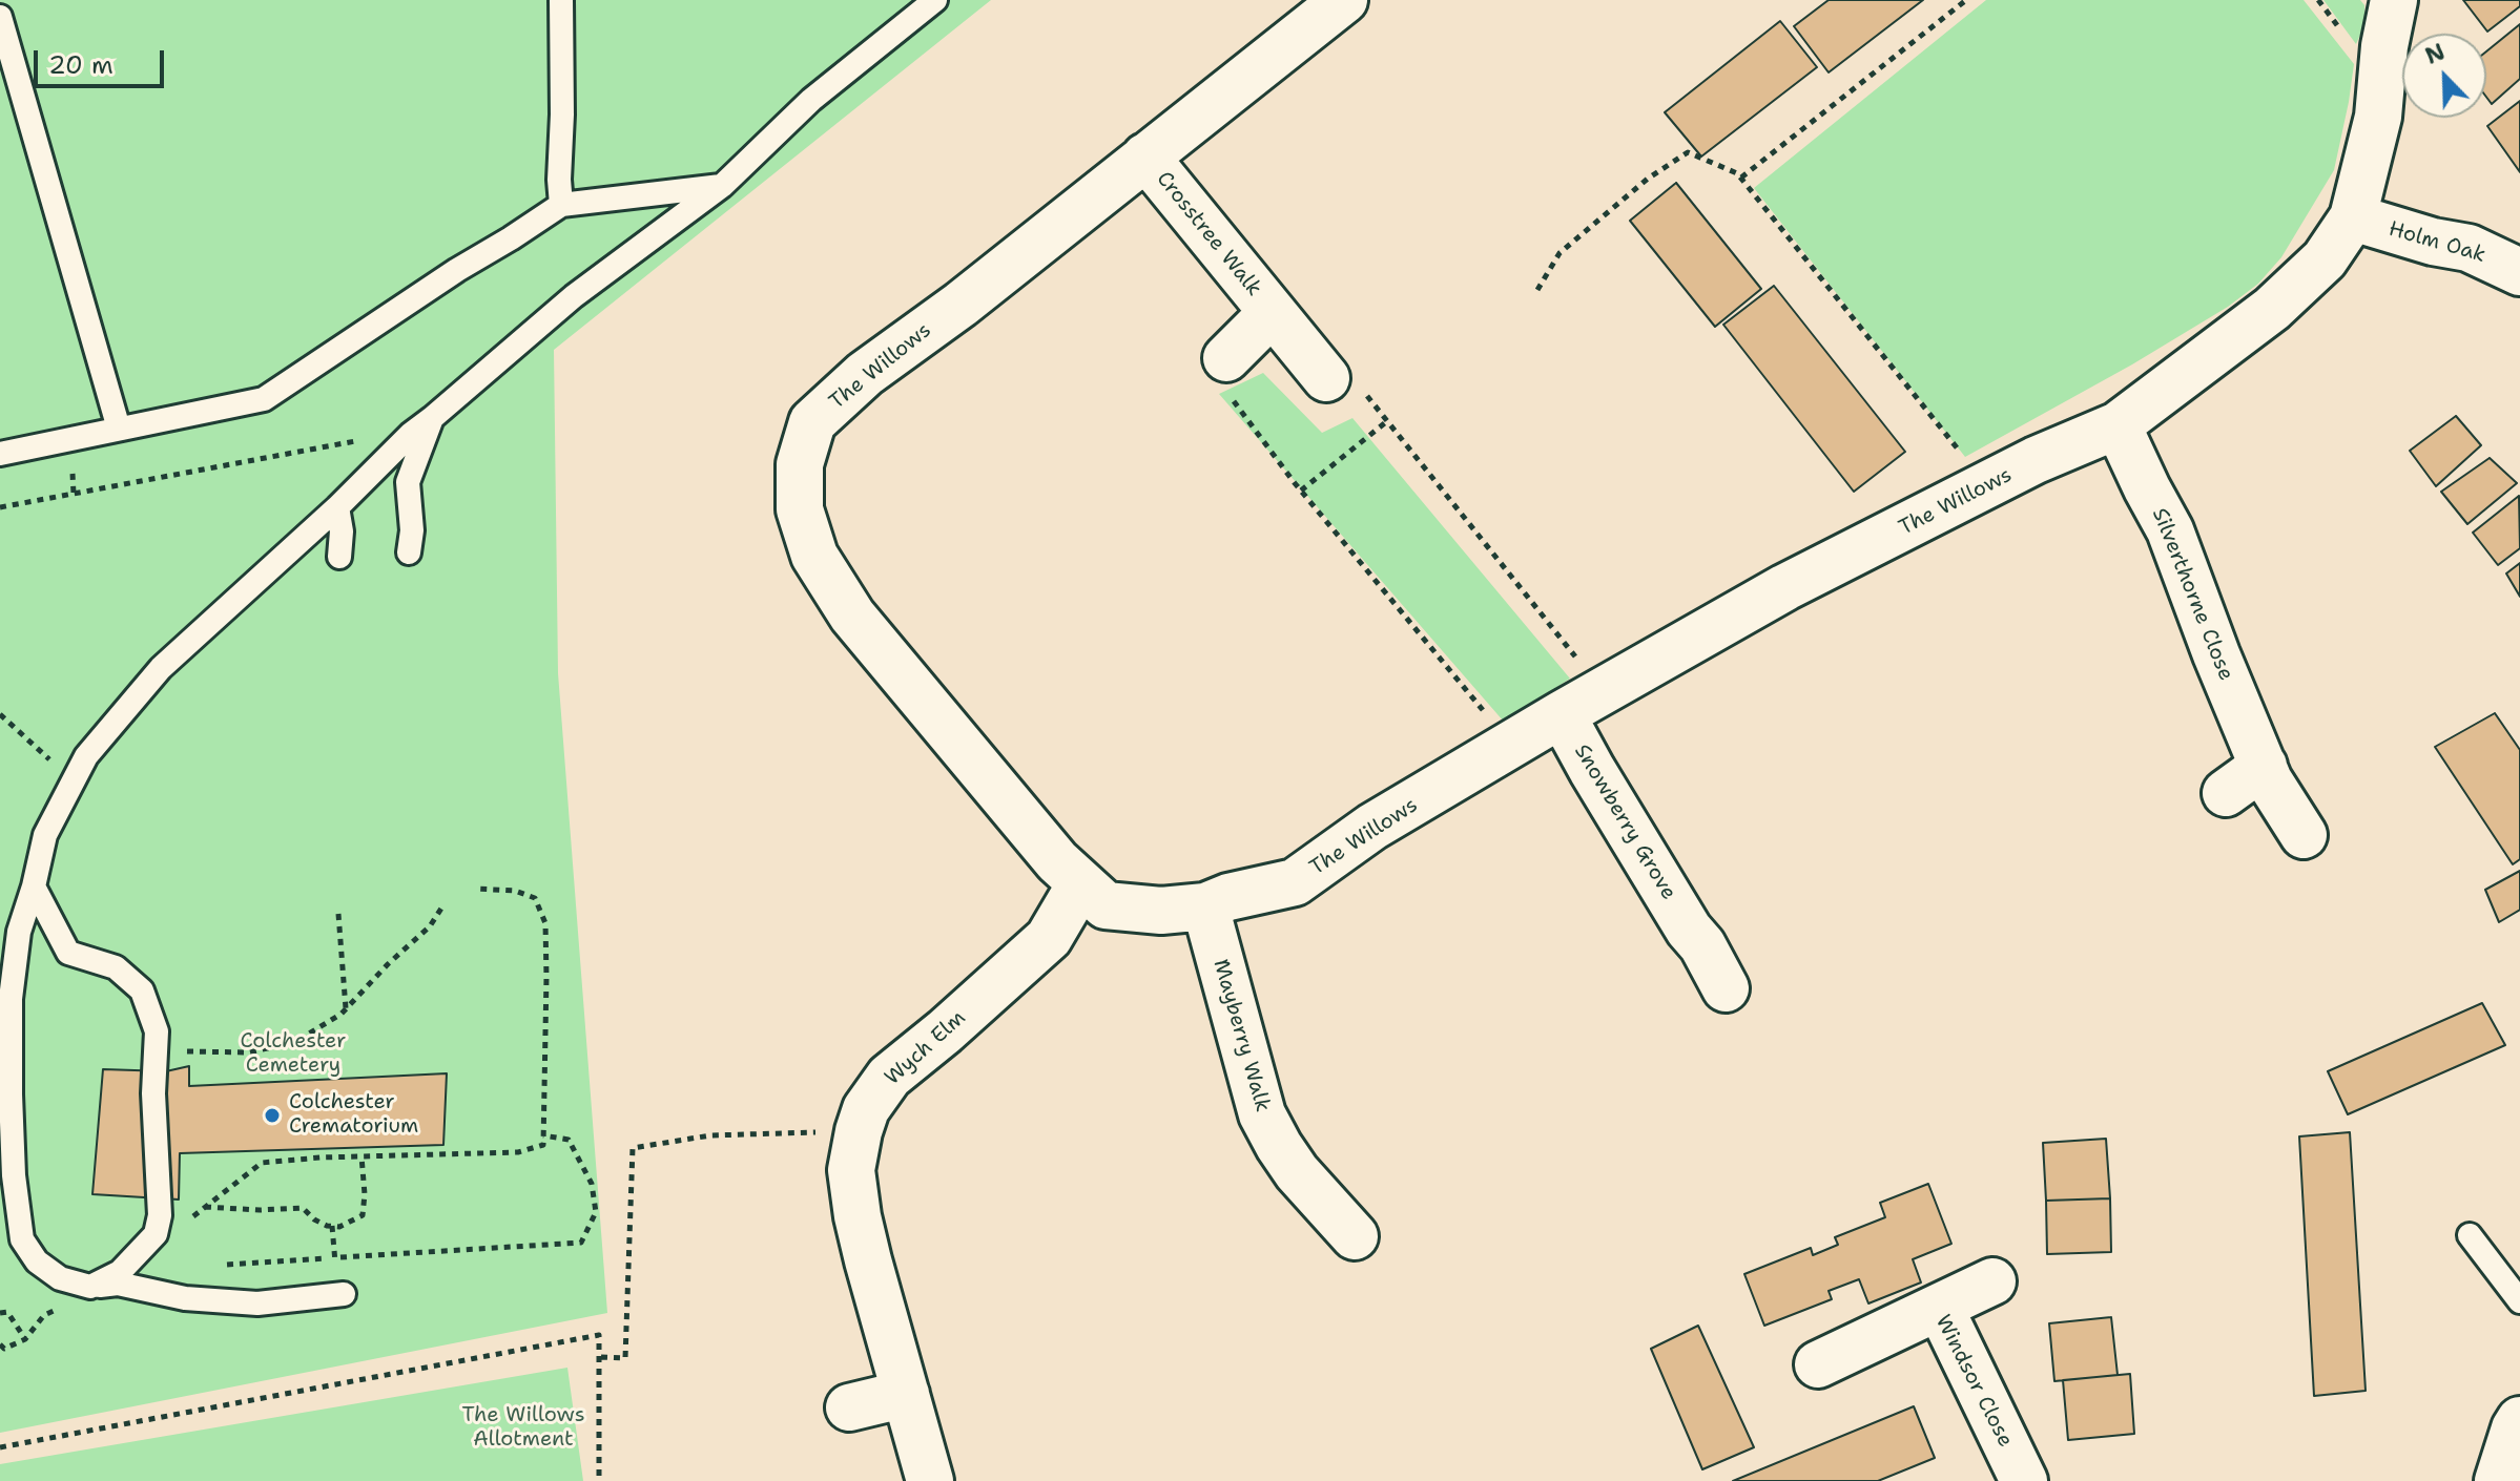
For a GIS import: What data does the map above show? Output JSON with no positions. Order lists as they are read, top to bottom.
{
  "streets": {
    "street": [
      "Crosstree Walk",
      "Holm Oak",
      "The Willows",
      "Silverthorne Close",
      "Snowberry Grove",
      "Mayberry Walk",
      "Wych Elm",
      "Windsor Close"
    ]
  },
  "crossings": [
    ["Crosstree Walk", "The Willows"],
    ["Holm Oak", "The Willows"],
    ["The Willows", "Silverthorne Close"],
    ["The Willows", "Snowberry Grove"],
    ["The Willows", "Mayberry Walk"],
    ["The Willows", "Wych Elm"]
  ],
  "parks": ["Colchester Cemetery", "The Willows Allotment"],
  "places": ["Colchester Crematorium"],
  "scale_bar": "20 m",
  "north": "top left"
}
